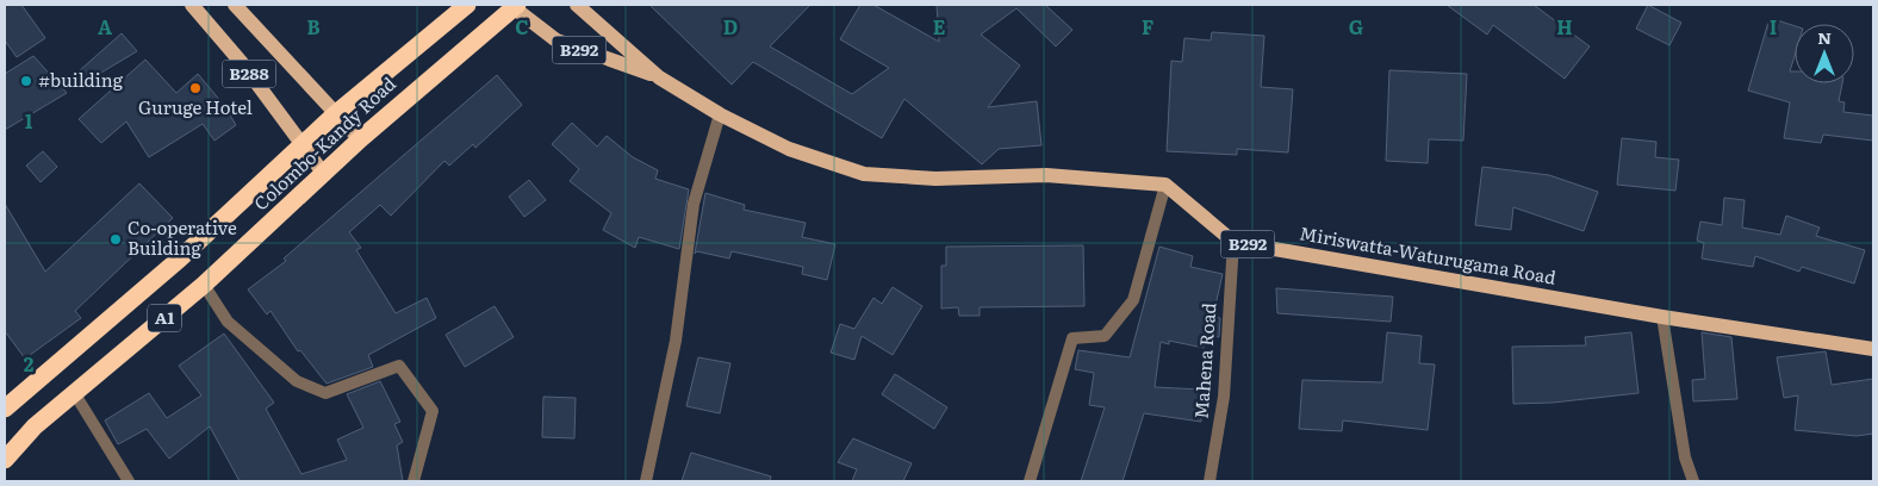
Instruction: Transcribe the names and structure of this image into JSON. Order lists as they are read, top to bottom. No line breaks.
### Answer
{"streets":{"highway":["Colombo-Kandy Road","A1"],"main road":["B292","B288","Miriswatta-Waturugama Road"],"street":["Mahena Road"]},"crossings":[["B292","Colombo-Kandy Road"],["B292","Miriswatta-Waturugama Road"],["B292","Mahena Road"],["B288","Colombo-Kandy Road"],["Miriswatta-Waturugama Road","Mahena Road"]],"places":["#building","Guruge Hotel","Co-operative Building"],"north":"top","grid":{"columns":["A","B","C","D","E","F","G","H","I"],"rows":["1","2"]}}
